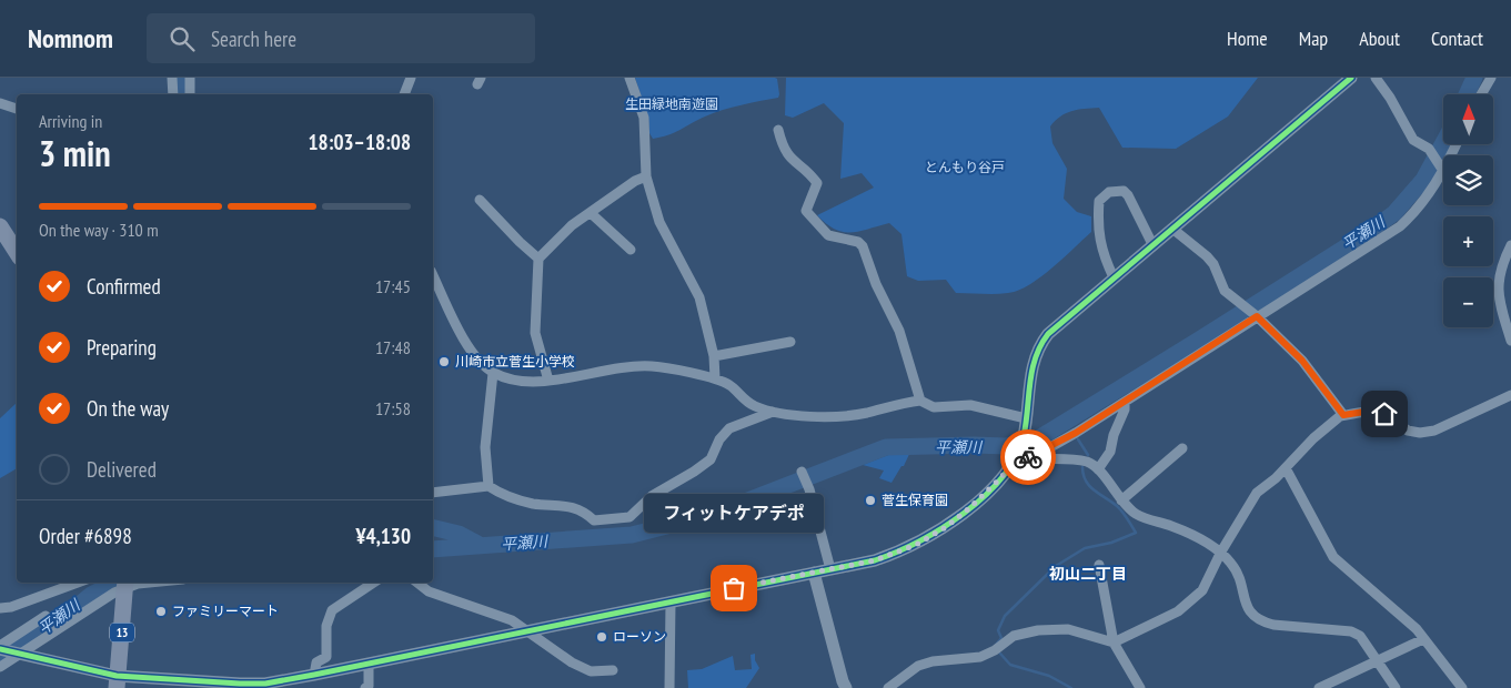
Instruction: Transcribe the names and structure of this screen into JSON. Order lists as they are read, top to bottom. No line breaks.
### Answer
{"streets":{"main road":["13"]},"districts":["初山二丁目"],"water":["平瀬川"],"parks":["生田緑地南遊園","とんもり谷戸"],"places":["川崎市立菅生小学校","菅生保育園","フィットケアデポ","ファミリーマート","ローソン"],"north":"top","page":{"header":"Nomnom","search":"Search here","nav":["Home","Map","About","Contact"],"map_buttons":["+","−"],"heading":["3 min","Arriving in","18:03–18:08"],"panel":["Order #6898","¥4,130"],"bar":"On the way · 310 m","list":[["Confirmed","17:45"],["Preparing","17:48"],["On the way","17:58"],"Delivered"],"bubble":"フィットケアデポ"}}
